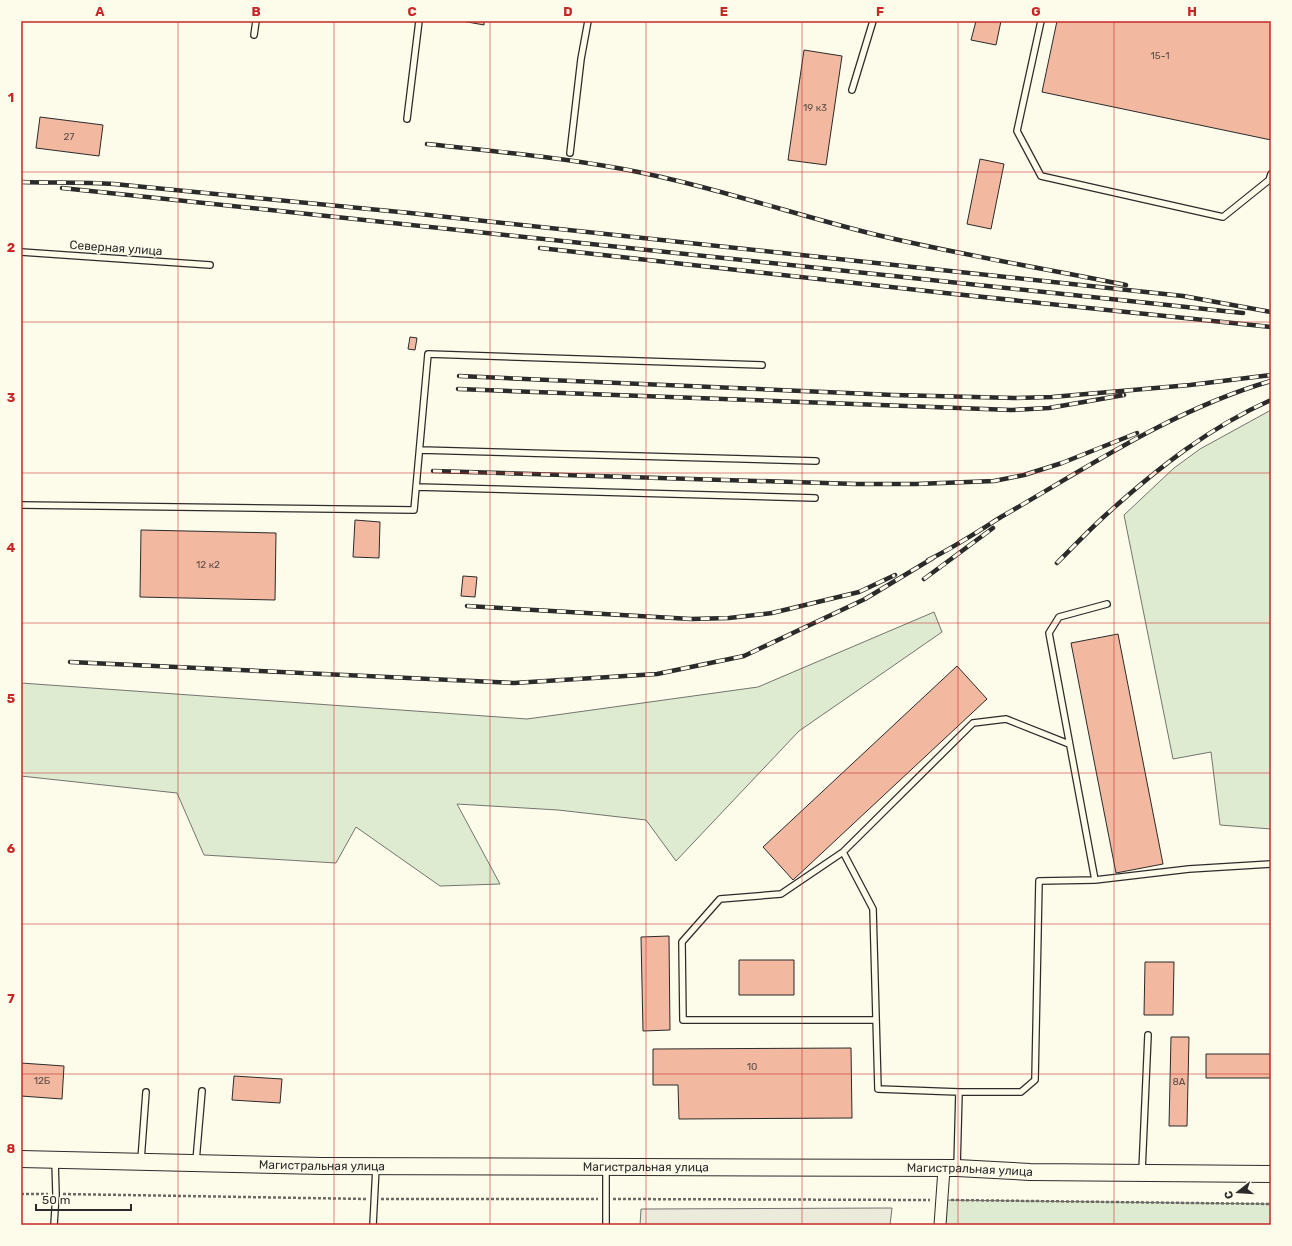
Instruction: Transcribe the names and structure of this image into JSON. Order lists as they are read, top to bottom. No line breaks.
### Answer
{"streets":{"street":["Магистральная улица"],"lane":["Северная улица"]},"house_numbers":["15-1","19 к3","27","12 к2","10","12Б","8А"],"scale_bar":"50 m","north":"left","grid":{"columns":["A","B","C","D","E","F","G","H"],"rows":["1","2","3","4","5","6","7","8"]}}
